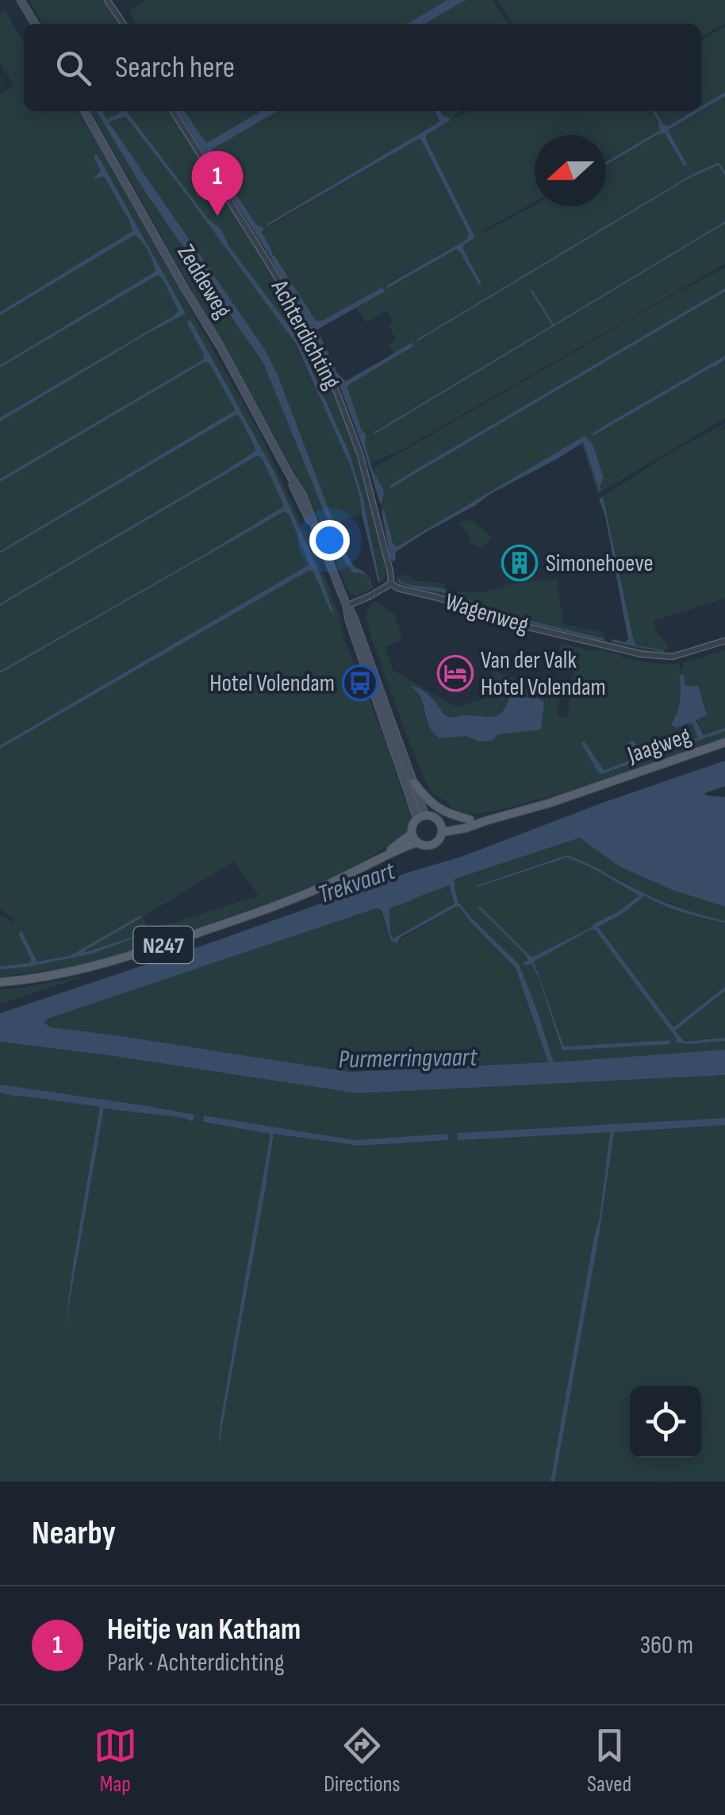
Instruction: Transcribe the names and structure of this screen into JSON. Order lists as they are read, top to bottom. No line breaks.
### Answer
{"streets":{"main road":["Zeddeweg","Jaagweg","N247"],"street":["Achterdichting","Wagenweg"]},"crossings":[["Zeddeweg","N247"],["Achterdichting","Wagenweg"],["Jaagweg","N247"]],"water":["Trekvaart","Purmerringvaart"],"places":{"building":["Simonehoeve"],"hotel":["Van der Valk Hotel Volendam"],"bus stop":["Hotel Volendam"]},"north":"left","page":{"search":"Search here","pins":"1","heading":"Nearby","list":[{"mark":"1","name":"Heitje van Katham","note":"Park · Achterdichting","value":"360 m"}],"nav":["Map","Directions","Saved"]}}
